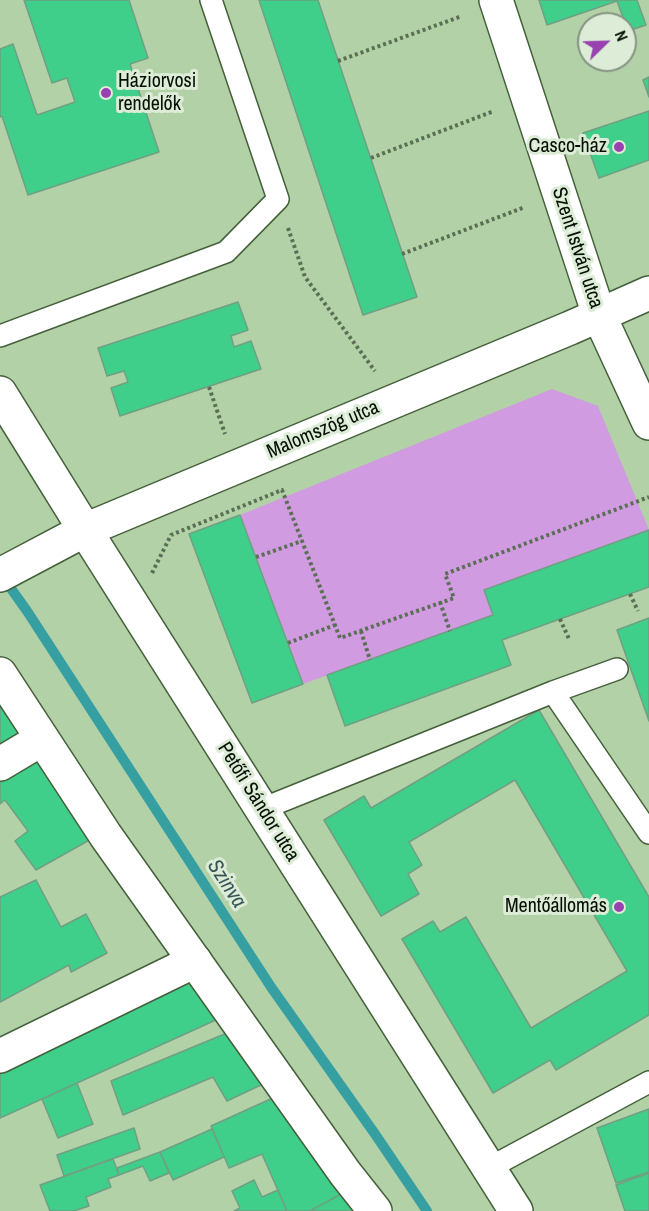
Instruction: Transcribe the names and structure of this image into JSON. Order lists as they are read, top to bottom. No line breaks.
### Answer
{"streets":{"street":["Szent István utca","Malomszög utca","Petőfi Sándor utca"]},"crossings":[["Szent István utca","Malomszög utca"],["Malomszög utca","Petőfi Sándor utca"]],"water":["Szinva"],"places":["Háziorvosi rendelők","Casco-ház","Mentőállomás"],"north":"top right"}
